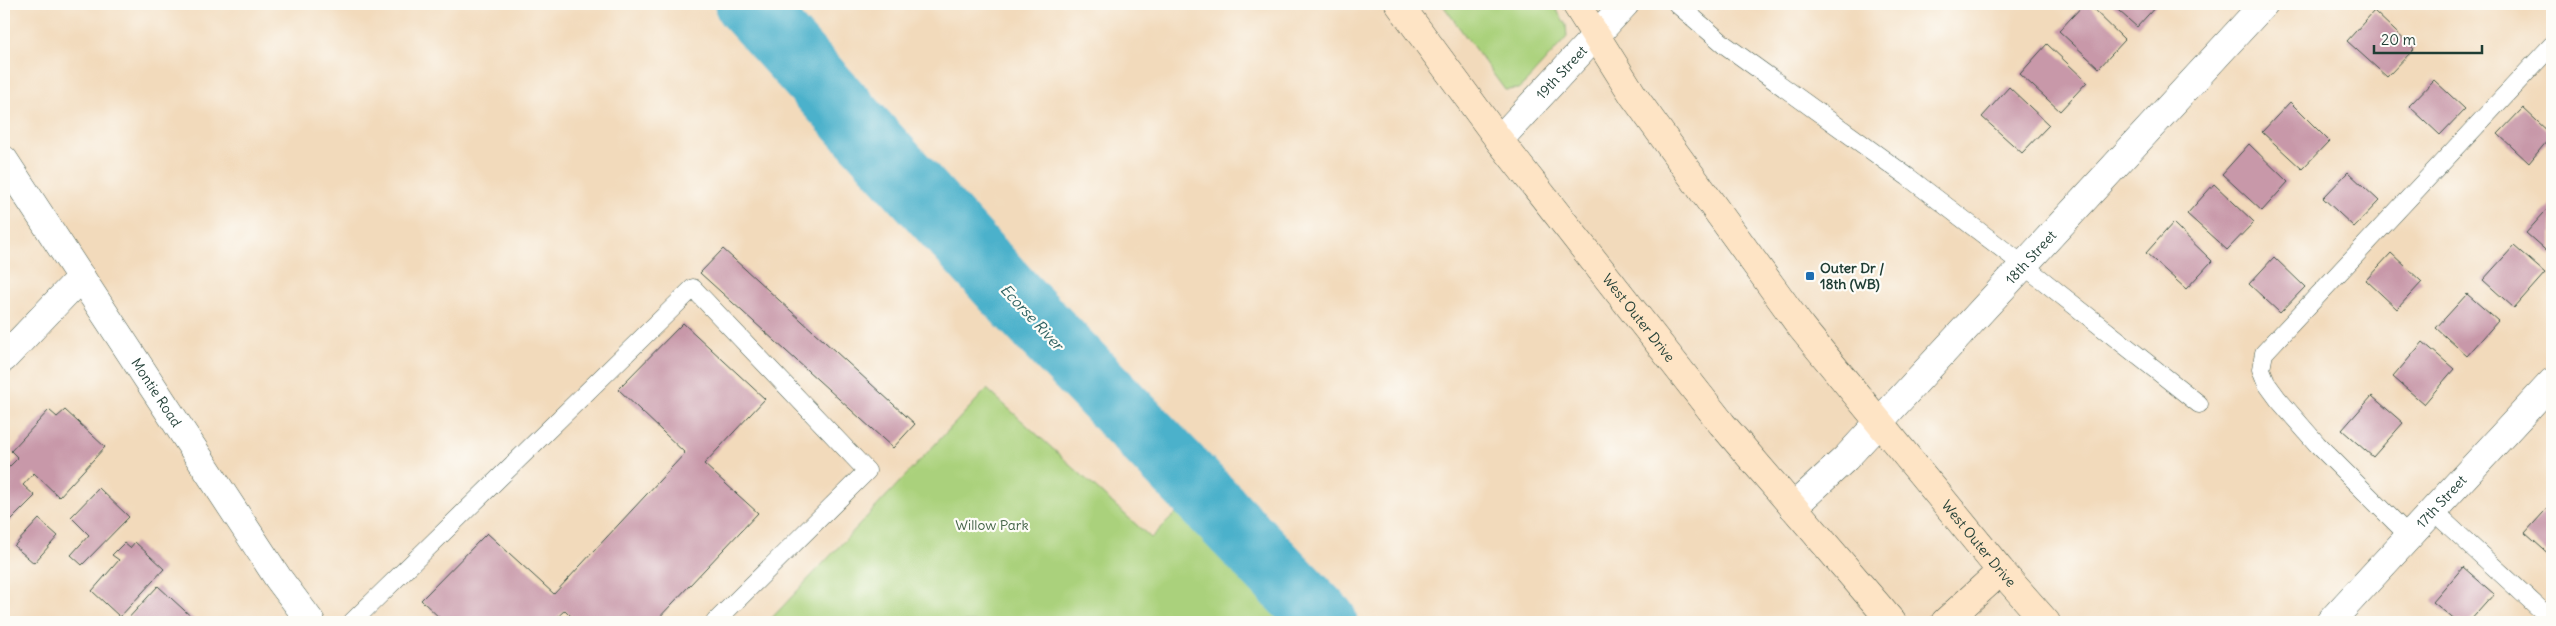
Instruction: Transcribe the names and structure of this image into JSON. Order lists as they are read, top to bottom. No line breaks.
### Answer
{"streets":{"main road":["West Outer Drive"],"street":["19th Street","18th Street","Montie Road","17th Street"]},"crossings":[["19th Street","West Outer Drive"],["18th Street","West Outer Drive"]],"water":["Ecorse River"],"parks":["Willow Park"],"places":{"transit":["Outer Dr / 18th (WB)"]},"scale_bar":"20 m"}
